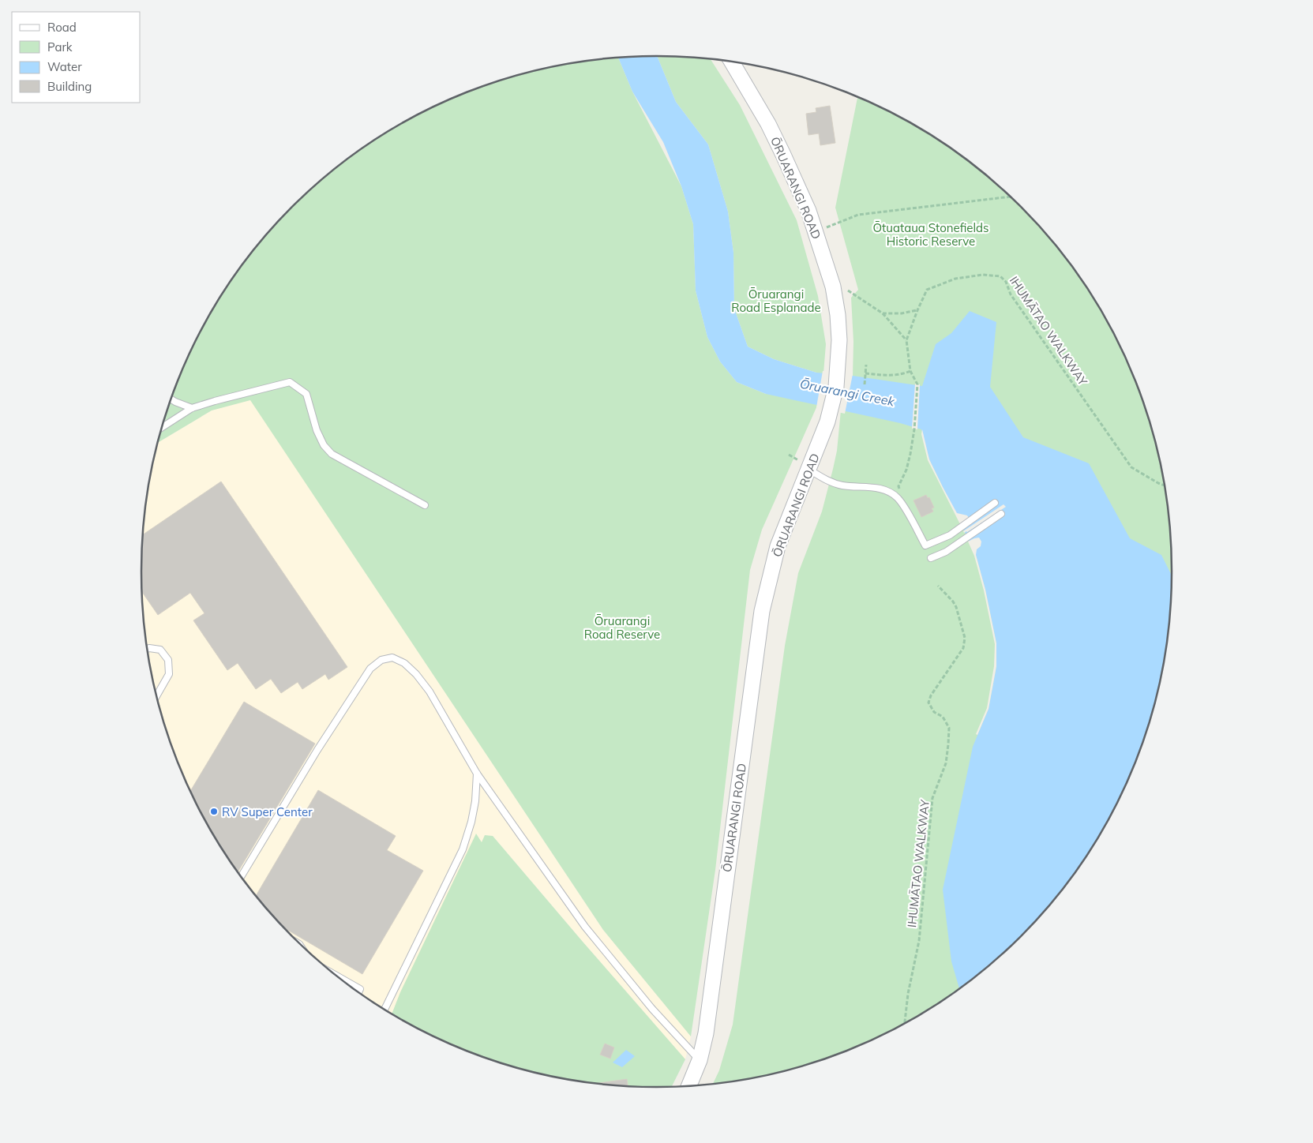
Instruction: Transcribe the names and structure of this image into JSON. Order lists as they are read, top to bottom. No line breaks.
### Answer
{"streets":{"street":["ŌRUARANGI ROAD"],"path":["IHUMĀTAO WALKWAY"]},"water":["Ōruarangi Creek"],"parks":["Ōtuataua Stonefields Historic Reserve","Ōruarangi Road Esplanade","Ōruarangi Road Reserve"],"places":["RV Super Center"],"legend":["Road","Park","Water","Building"]}
